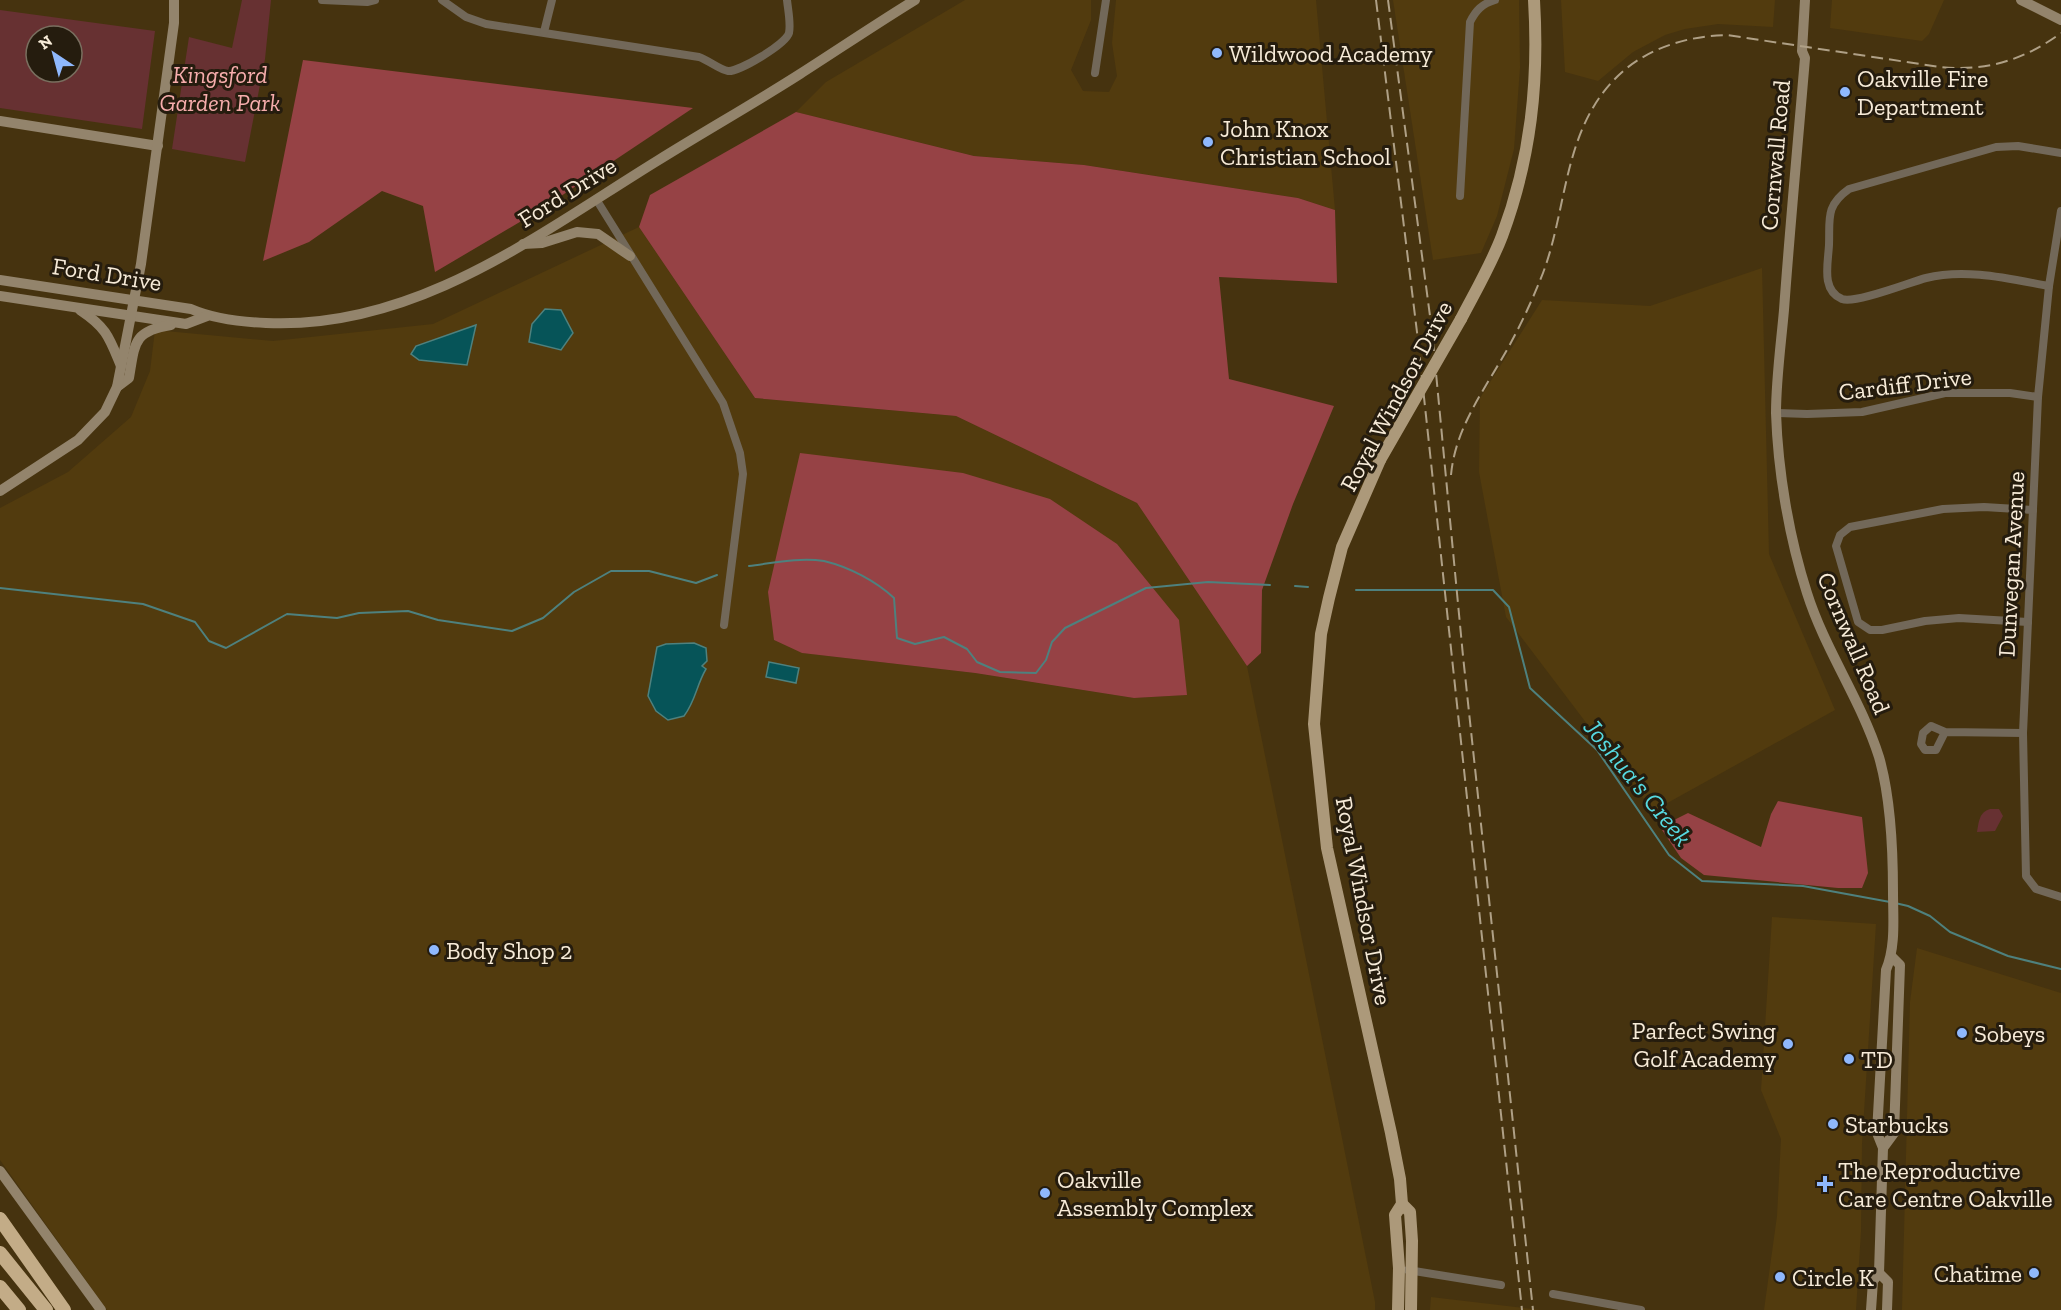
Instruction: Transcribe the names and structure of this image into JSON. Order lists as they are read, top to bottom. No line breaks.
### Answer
{"streets":{"main road":["Cornwall Road","Ford Drive","Royal Windsor Drive"],"street":["Cardiff Drive","Dunvegan Avenue"]},"crossings":[["Cornwall Road","Cardiff Drive"],["Cardiff Drive","Dunvegan Avenue"]],"water":["Joshua's Creek"],"parks":["Kingsford Garden Park"],"places":{"other":["Wildwood Academy","Oakville Fire Department","John Knox Christian School","Body Shop 2","Sobeys","Parfect Swing Golf Academy","TD","Starbucks","Oakville Assembly Complex","Chatime","Circle K"],"health":["The Reproductive Care Centre Oakville"]},"north":"top left"}
